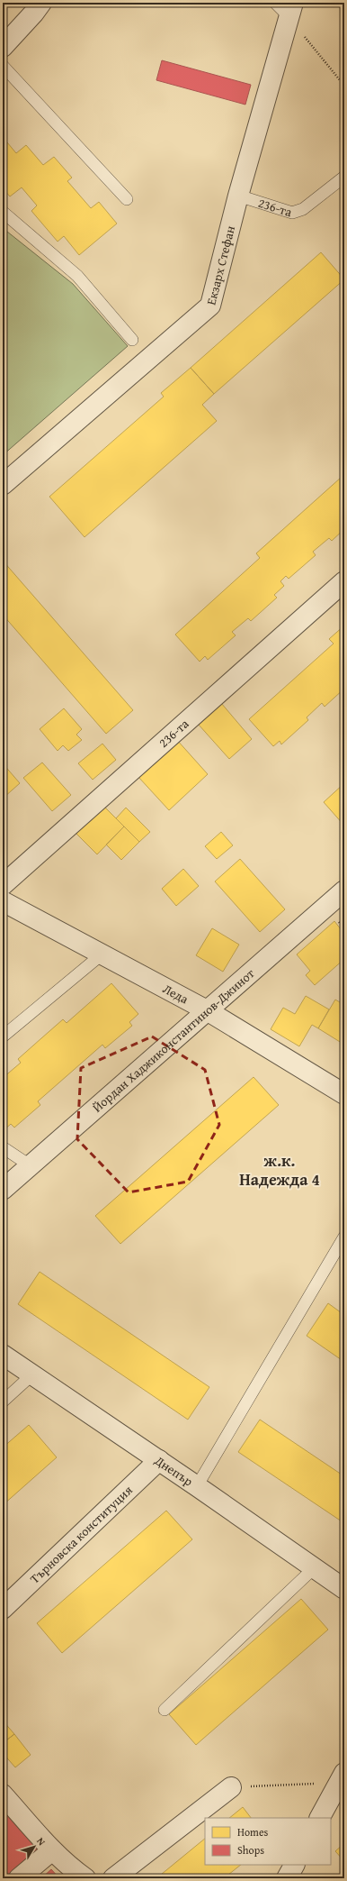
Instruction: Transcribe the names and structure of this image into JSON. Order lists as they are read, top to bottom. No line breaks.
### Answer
{"streets":{"street":["236-та","Екзарх Стефан","Леда","Йордан Хаджиконстантинов-Джинот","Днепър","Търновска конституция"]},"crossings":[["236-та","Екзарх Стефан"],["Леда","Йордан Хаджиконстантинов-Джинот"],["Днепър","Търновска конституция"]],"districts":["ж.к. Надежда 4"],"legend":["Homes","Shops"],"north":"top right"}
